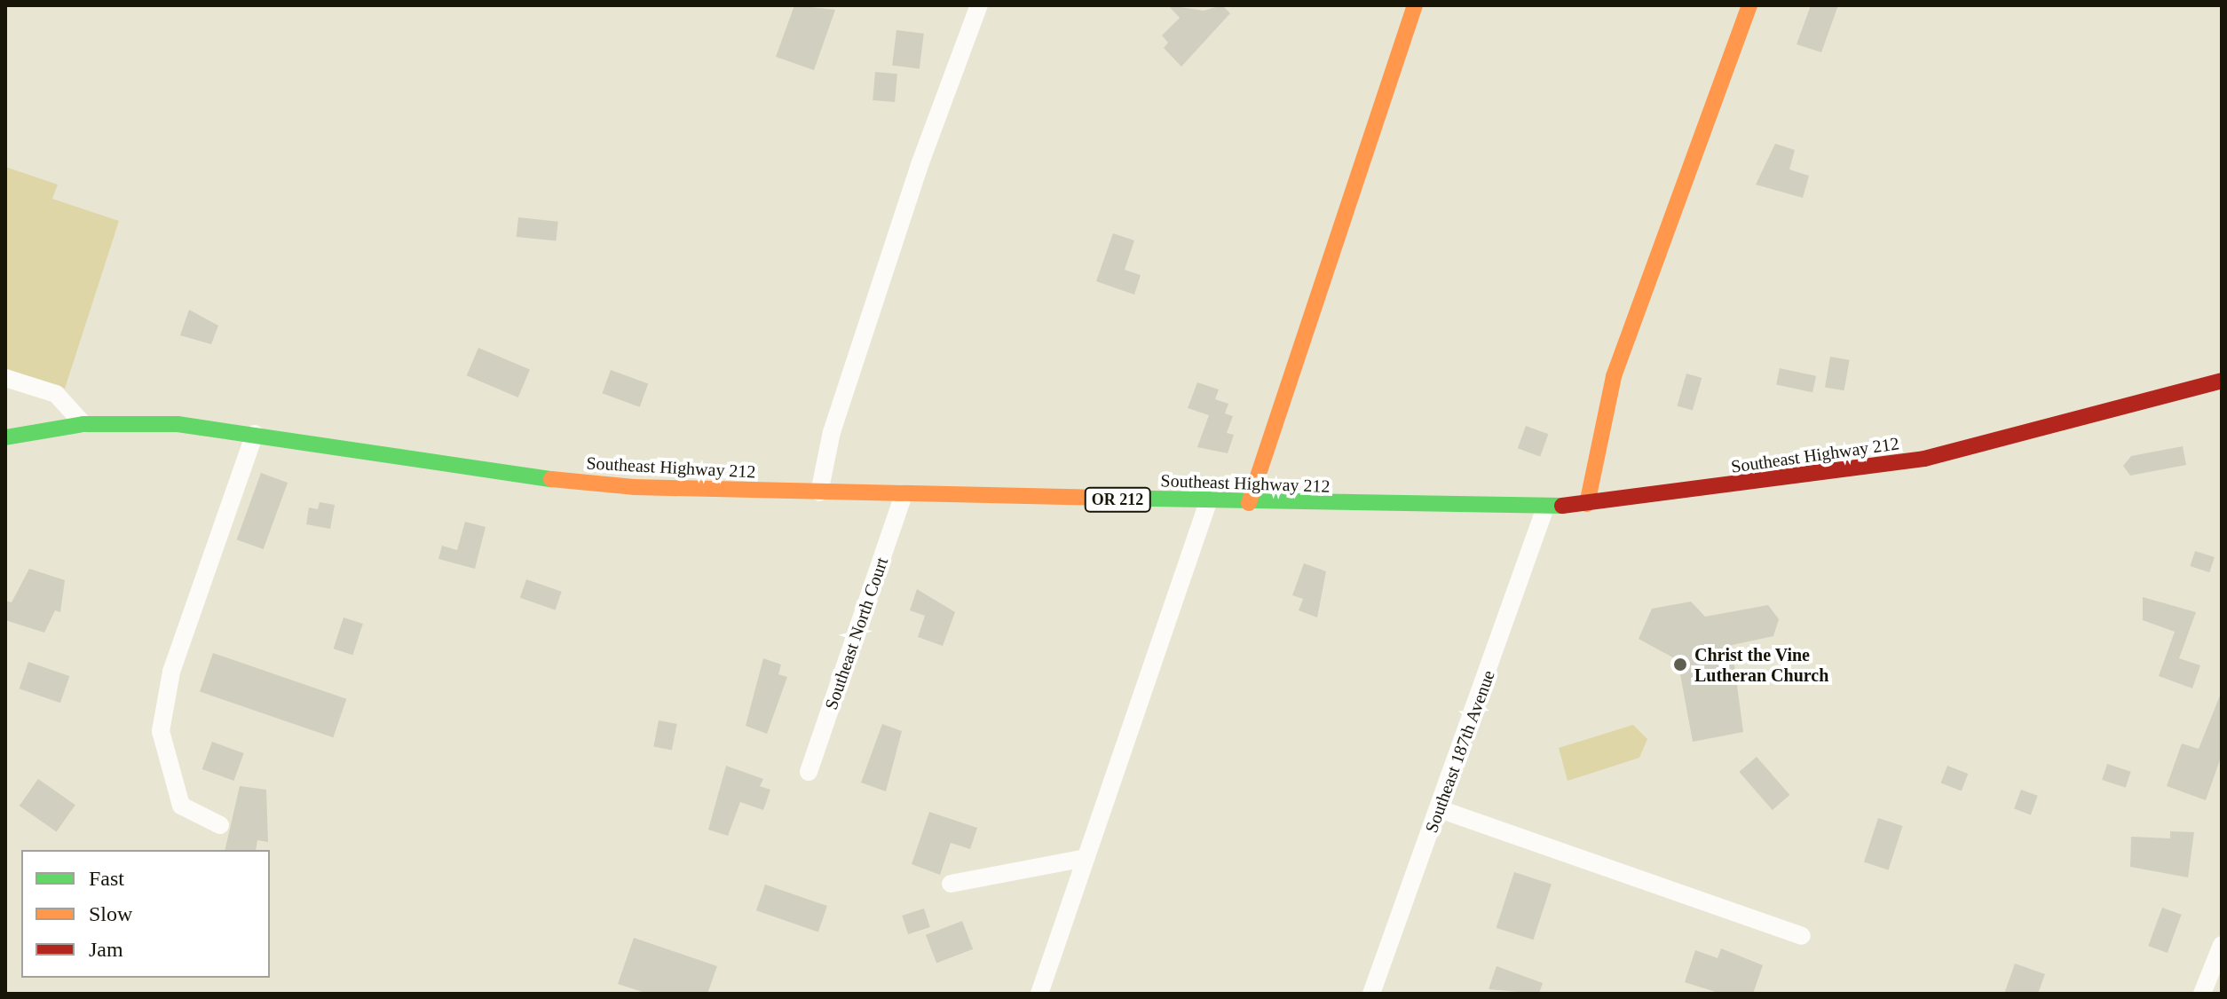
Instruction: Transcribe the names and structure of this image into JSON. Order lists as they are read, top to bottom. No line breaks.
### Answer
{"streets":{"main road":["Southeast Highway 212","OR 212"],"street":["Southeast North Court","Southeast 187th Avenue"]},"crossings":[["Southeast Highway 212","Southeast North Court"],["Southeast Highway 212","Southeast 187th Avenue"]],"places":["Christ the Vine Lutheran Church"],"legend":["Fast","Slow","Jam"]}
